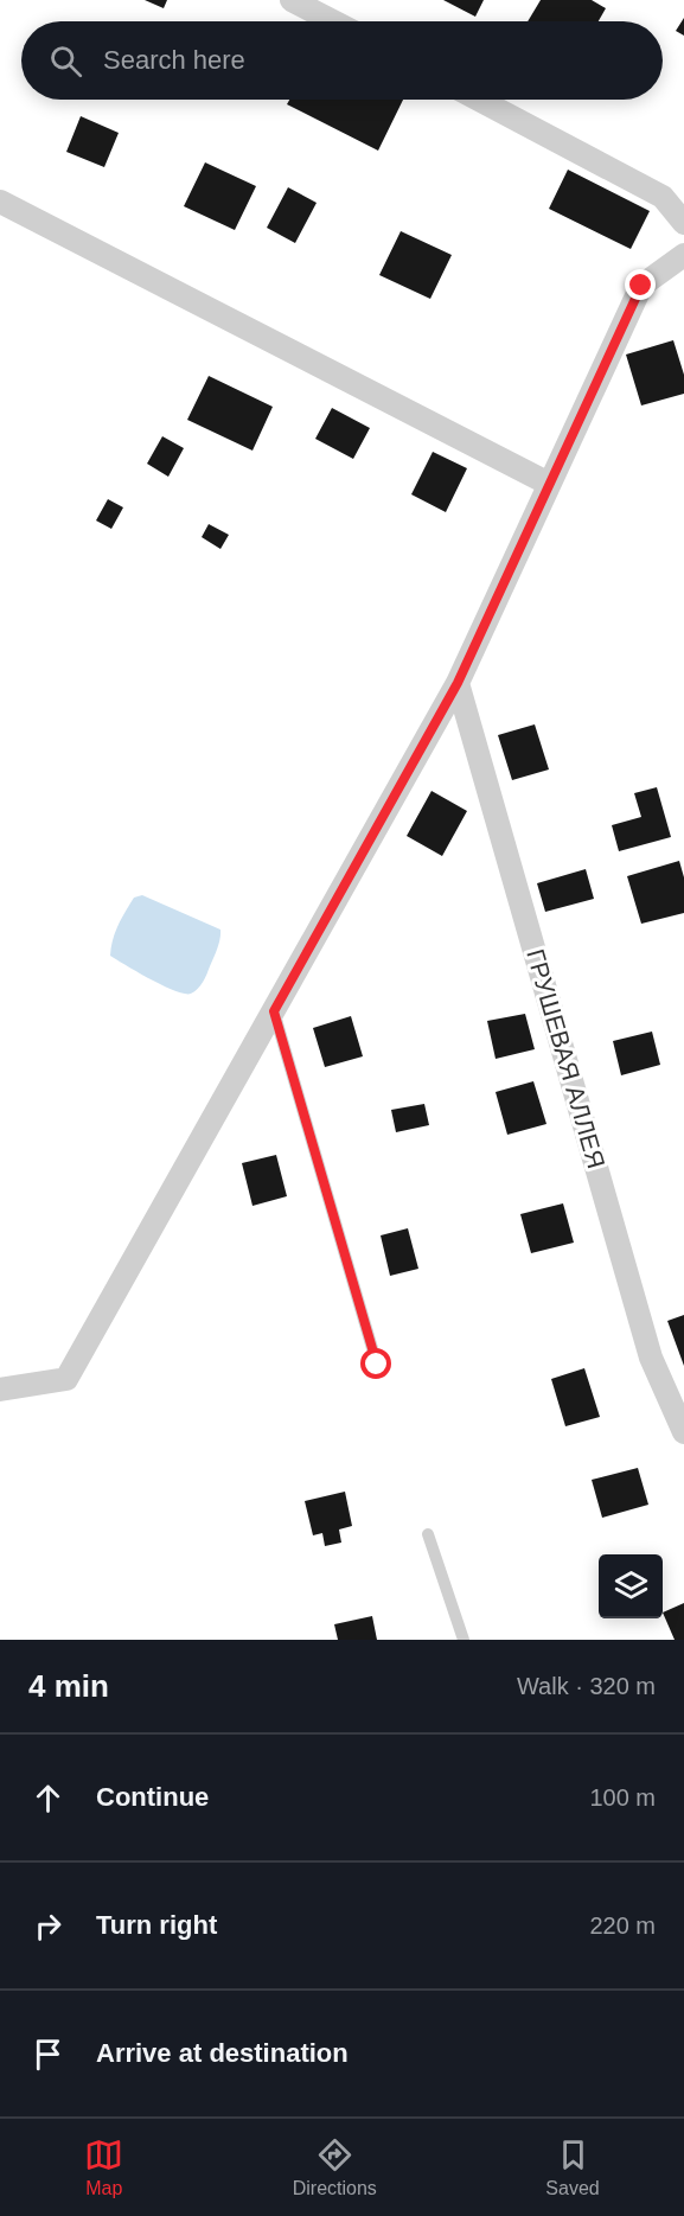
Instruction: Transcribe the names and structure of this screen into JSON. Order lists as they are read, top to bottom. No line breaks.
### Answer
{"streets":{"street":["ГРУШЕВАЯ АЛЛЕЯ"]},"page":{"search":"Search here","heading":["4 min","Walk · 320 m"],"list":[["Continue","100 m"],["Turn right","220 m"],"Arrive at destination"],"nav":["Map","Directions","Saved"]}}
